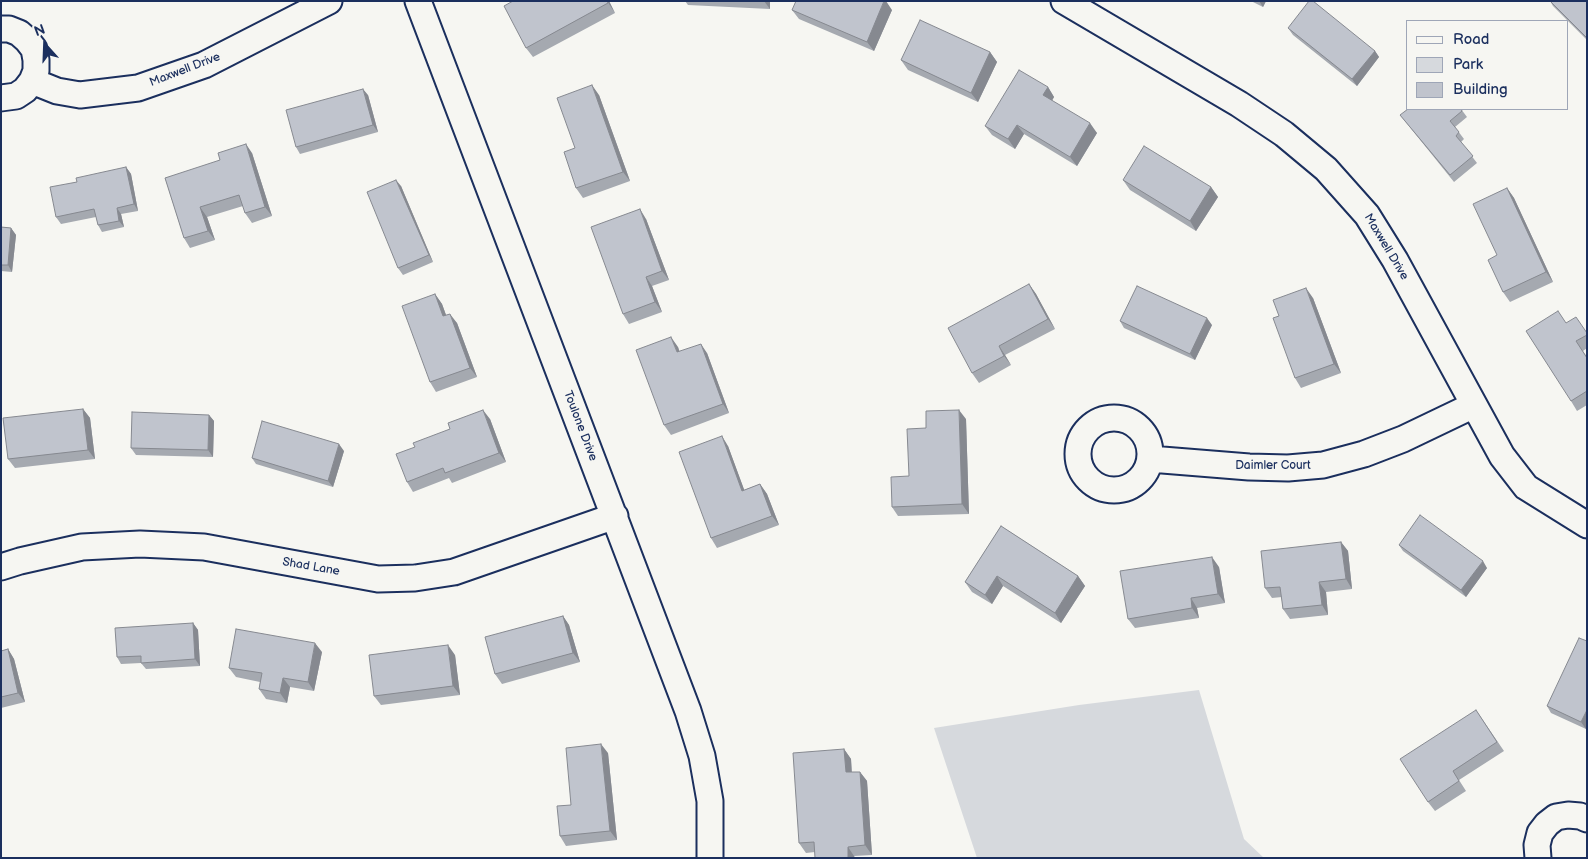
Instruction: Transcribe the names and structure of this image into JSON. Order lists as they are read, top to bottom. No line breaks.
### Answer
{"streets":{"street":["Maxwell Drive","Toulone Drive","Daimler Court","Shad Lane"]},"crossings":[["Maxwell Drive","Daimler Court"],["Toulone Drive","Shad Lane"]],"legend":["Road","Park","Building"],"north":"top"}
